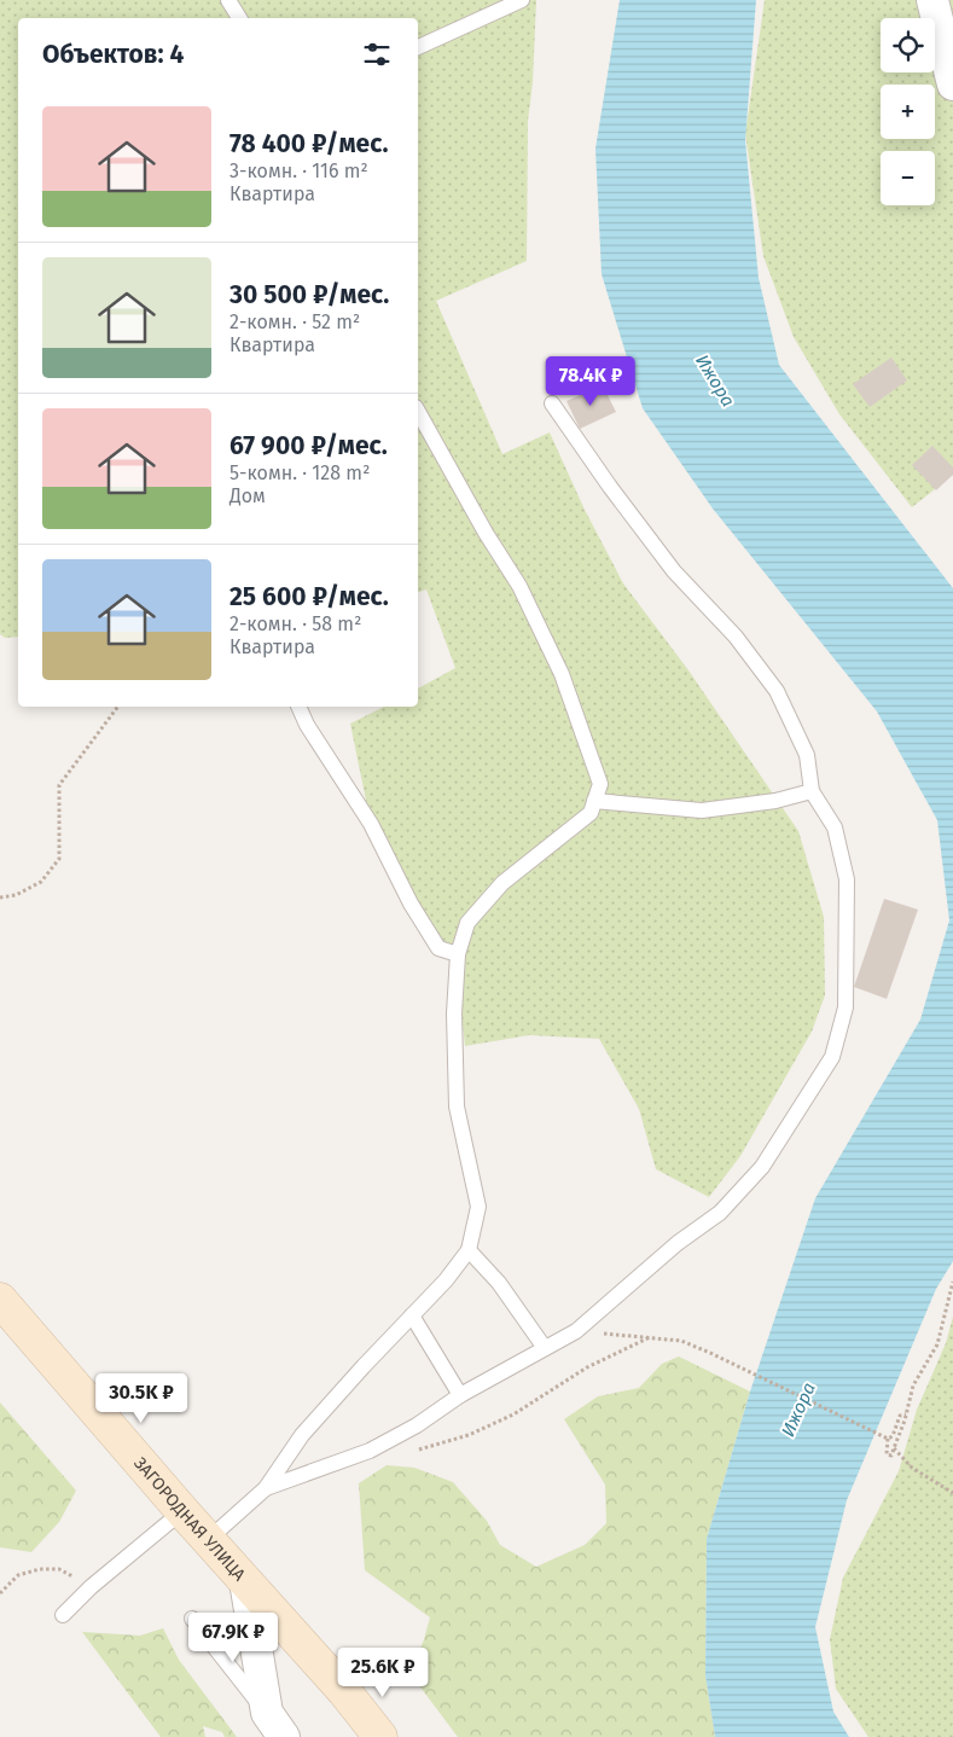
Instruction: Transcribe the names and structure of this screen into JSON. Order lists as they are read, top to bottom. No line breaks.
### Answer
{"streets":{"main road":["ЗАГОРОДНАЯ УЛИЦА"]},"water":["Ижора"],"page":{"map_buttons":["+","−"],"heading":"Объектов: 4","list":[{"name":"78 400 ₽/мес.","note":"3-комн. · 116 m² · Квартира"},{"name":"30 500 ₽/мес.","note":"2-комн. · 52 m² · Квартира"},{"name":"67 900 ₽/мес.","note":"5-комн. · 128 m² · Дом"},{"name":"25 600 ₽/мес.","note":"2-комн. · 58 m² · Квартира"}],"price":["78.4K ₽","30.5K ₽","67.9K ₽","25.6K ₽"]}}
